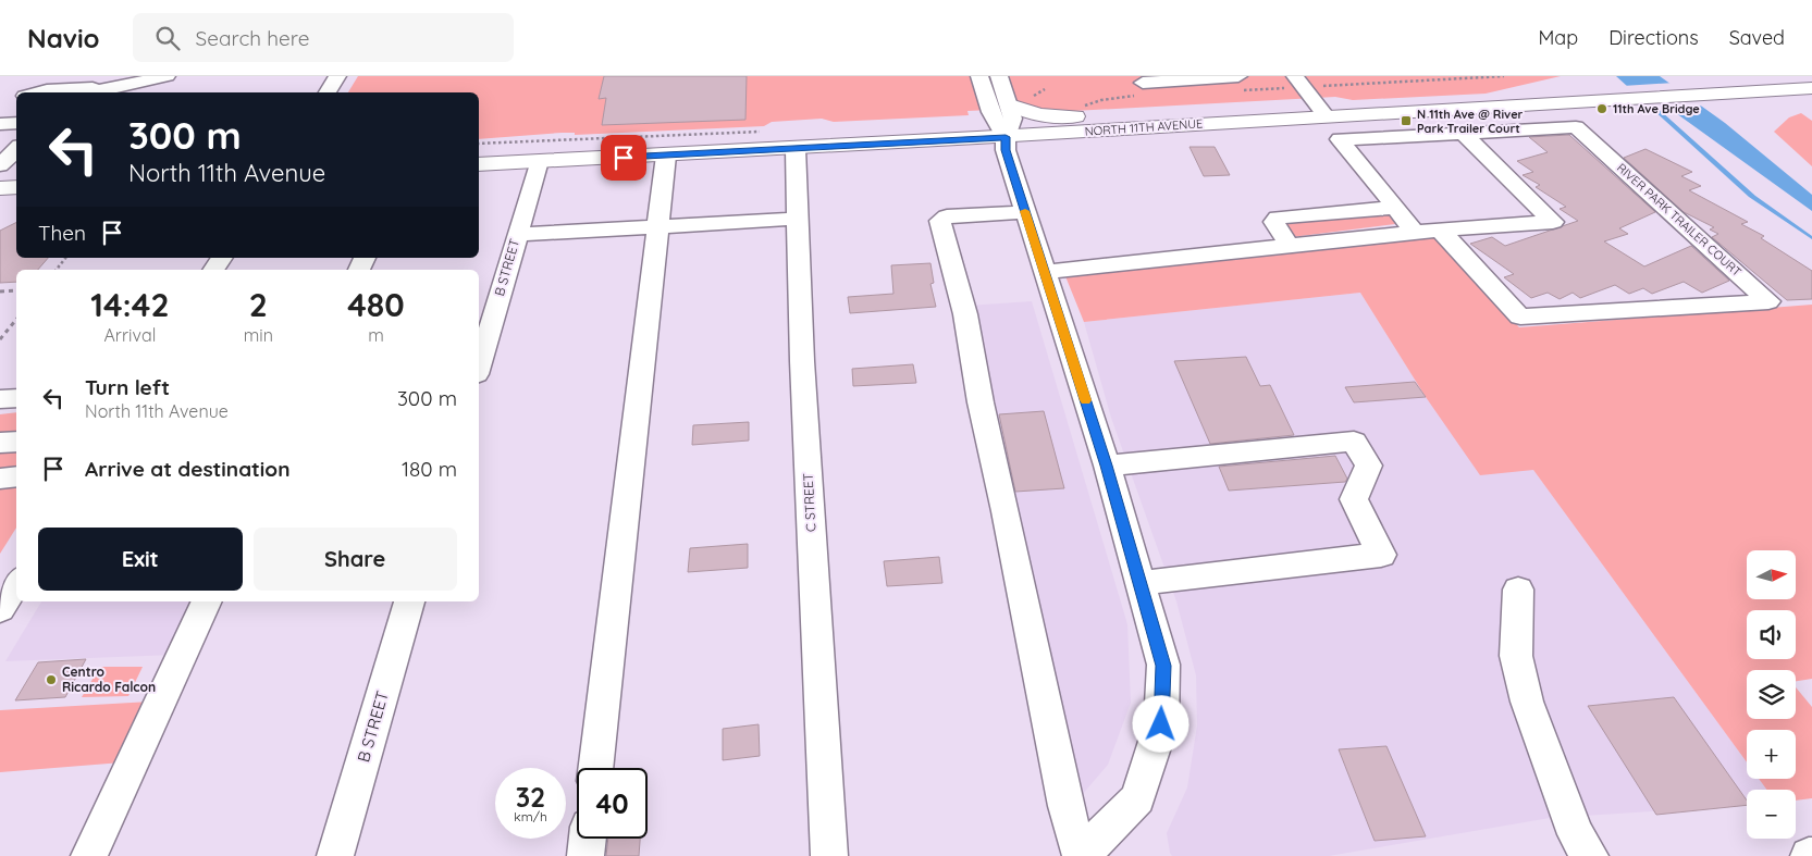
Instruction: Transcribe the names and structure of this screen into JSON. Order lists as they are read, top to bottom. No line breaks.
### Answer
{"streets":{"main road":["NORTH 11TH AVENUE"],"street":["RIVER PARK TRAILER COURT","B STREET","C STREET"]},"crossings":[["NORTH 11TH AVENUE","B STREET"],["NORTH 11TH AVENUE","C STREET"]],"places":{"other":["11th Ave Bridge","Centro Ricardo Falcon"],"transit":["N 11th Ave @ River Park Trailer Court"]},"north":"right","page":{"header":"Navio","search":"Search here","nav":["Map","Directions","Saved"],"turn":["300 m","North 11th Avenue"],"then":"Then","eta":["14:42","Arrival","2","min","480","m"],"list":[{"name":"Turn left","note":"North 11th Avenue","value":"300 m"},{"name":"Arrive at destination","value":"180 m"}],"buttons":["Exit","Share"],"map_buttons":["+","−"],"speed":"32 km/h","limit":"40"}}
